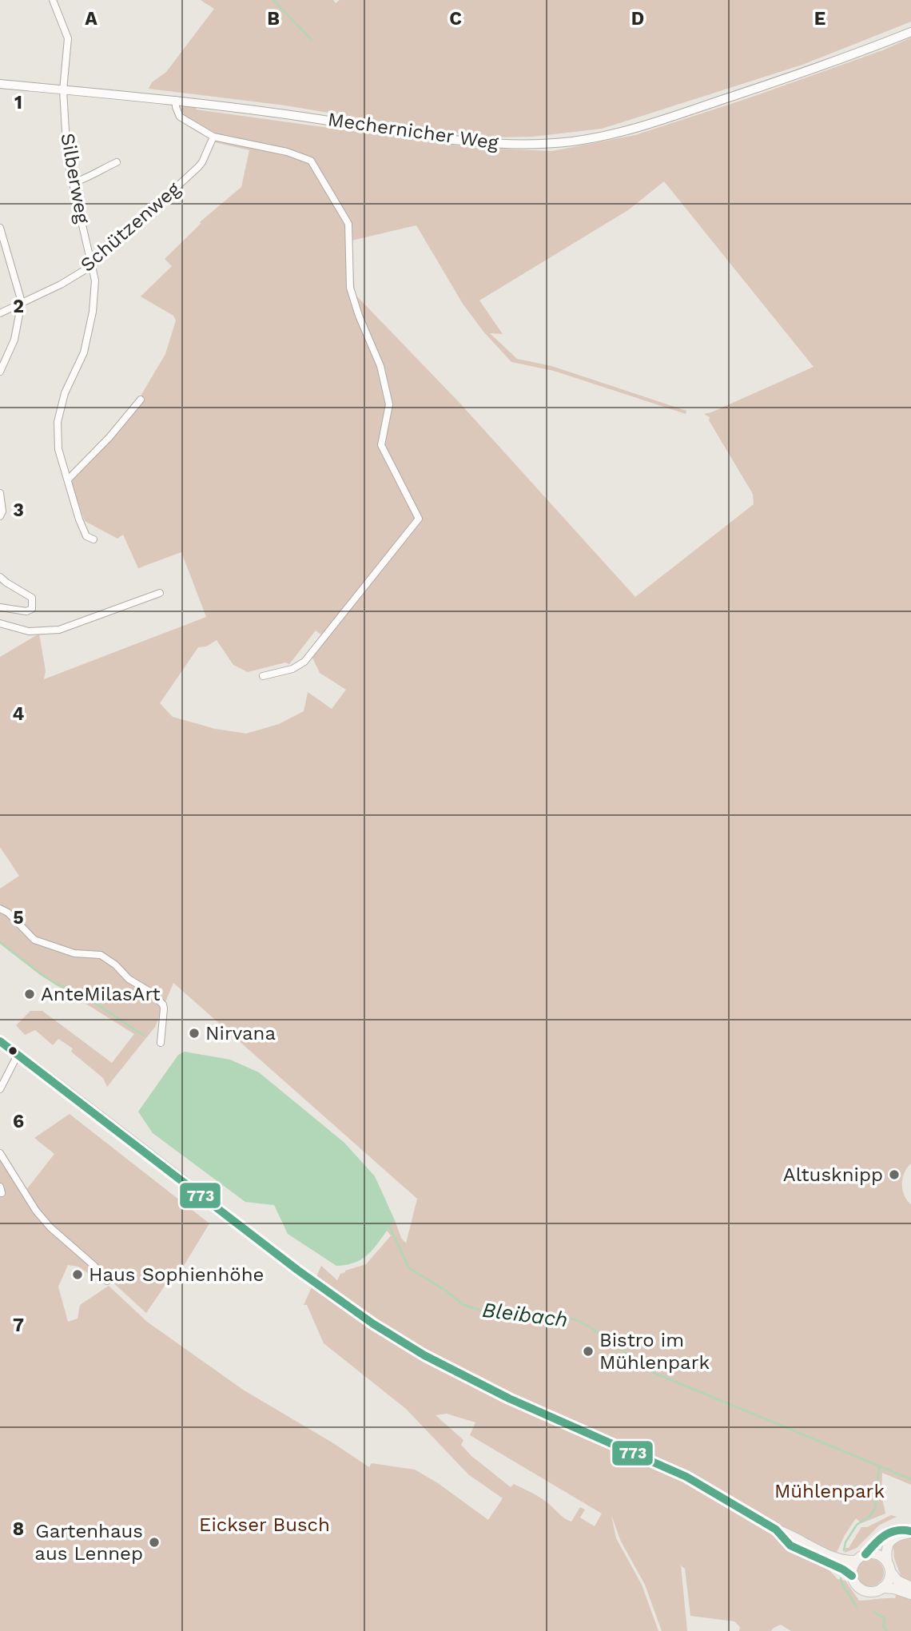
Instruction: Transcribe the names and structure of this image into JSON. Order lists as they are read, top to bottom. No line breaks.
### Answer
{"streets":{"street":["Mechernicher Weg","Silberweg","Schützenweg"]},"crossings":[["Mechernicher Weg","Silberweg"],["Silberweg","Schützenweg"]],"water":["Bleibach"],"parks":["Mühlenpark","Eickser Busch"],"places":["AnteMilasArt","Nirvana","Altusknipp","Haus Sophienhöhe","Bistro im Mühlenpark","Gartenhaus aus Lennep"],"lines":["transit line 773"],"grid":{"columns":["A","B","C","D","E"],"rows":["1","2","3","4","5","6","7","8"]}}
